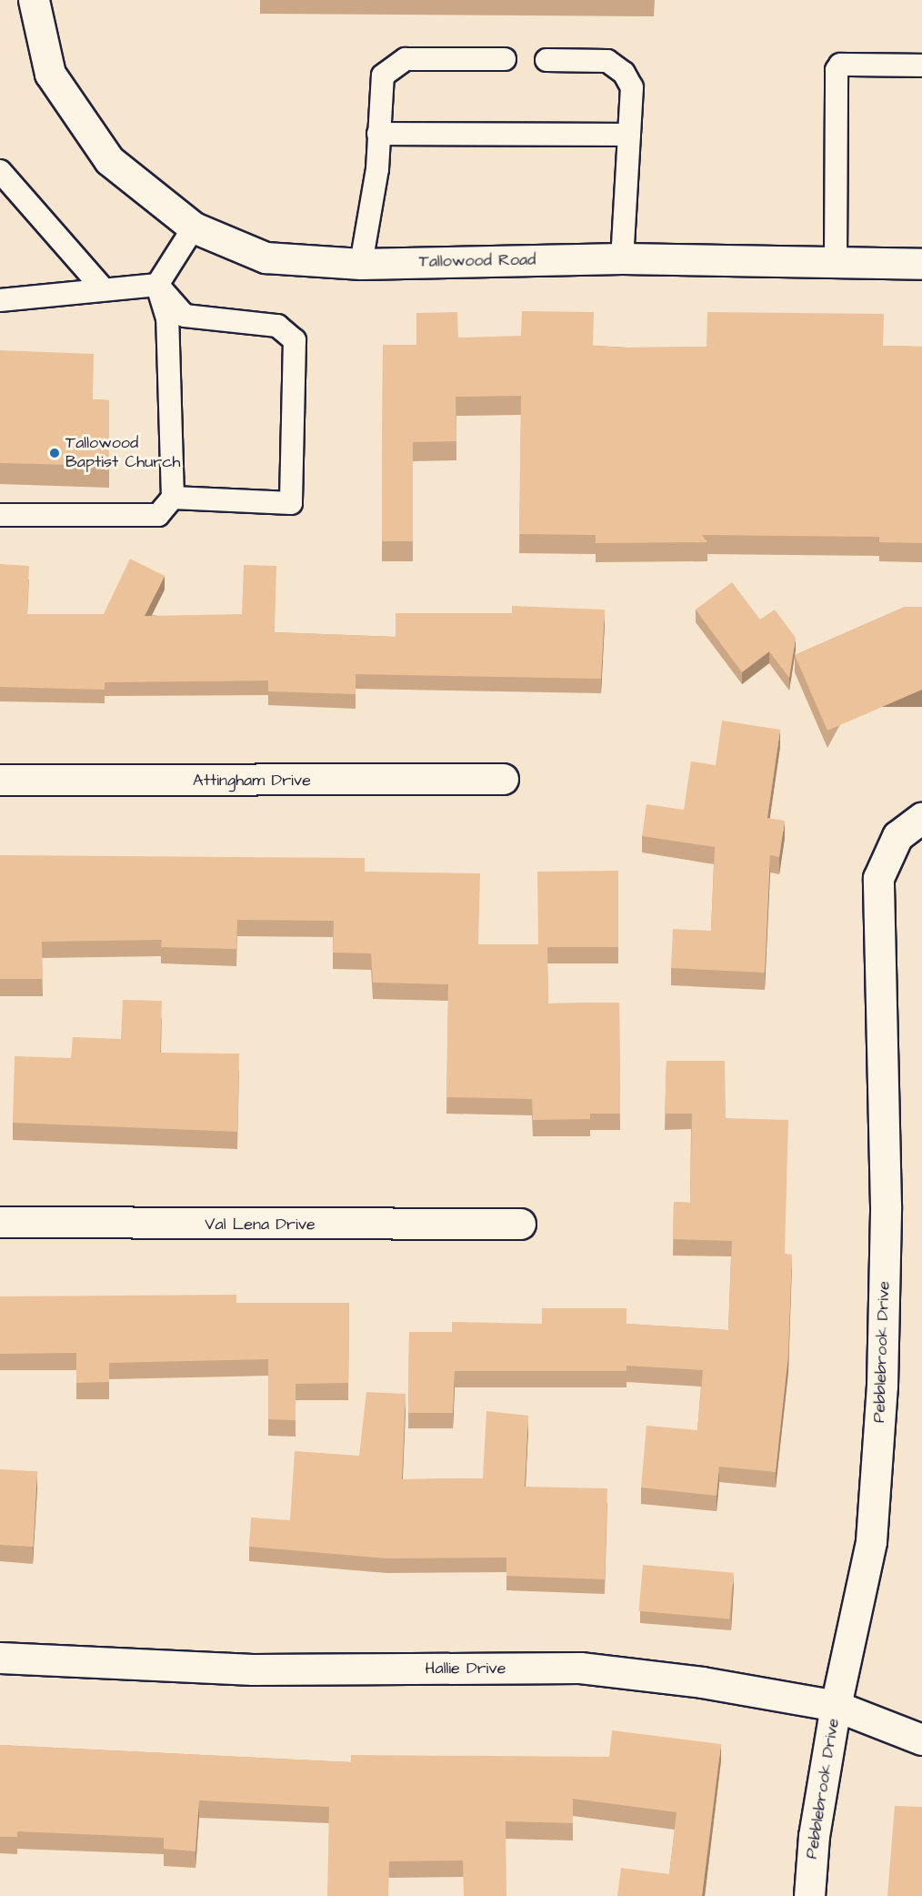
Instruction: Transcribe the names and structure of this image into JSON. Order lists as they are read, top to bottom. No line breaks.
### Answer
{"streets":{"street":["Tallowood Road","Attingham Drive","Val Lena Drive","Pebblebrook Drive","Hallie Drive"]},"crossings":[["Pebblebrook Drive","Hallie Drive"]],"places":["Tallowood Baptist Church"]}
